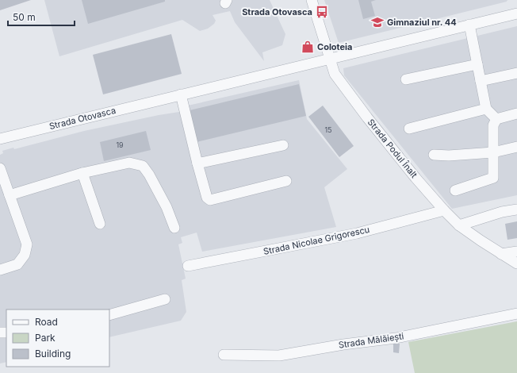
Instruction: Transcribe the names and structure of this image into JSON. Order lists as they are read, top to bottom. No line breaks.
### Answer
{"streets":{"street":["Strada Otovasca","Strada Podul Înalt","Strada Nicolae Grigorescu","Strada Mălăiești"]},"crossings":[["Strada Otovasca","Strada Podul Înalt"],["Strada Podul Înalt","Strada Nicolae Grigorescu"]],"places":{"bus stop":["Strada Otovasca"],"school or university":["Gimnaziul nr. 44"],"shop":["Coloteia"]},"house_numbers":["15","19"],"legend":["Road","Park","Building"],"scale_bar":"50 m"}
